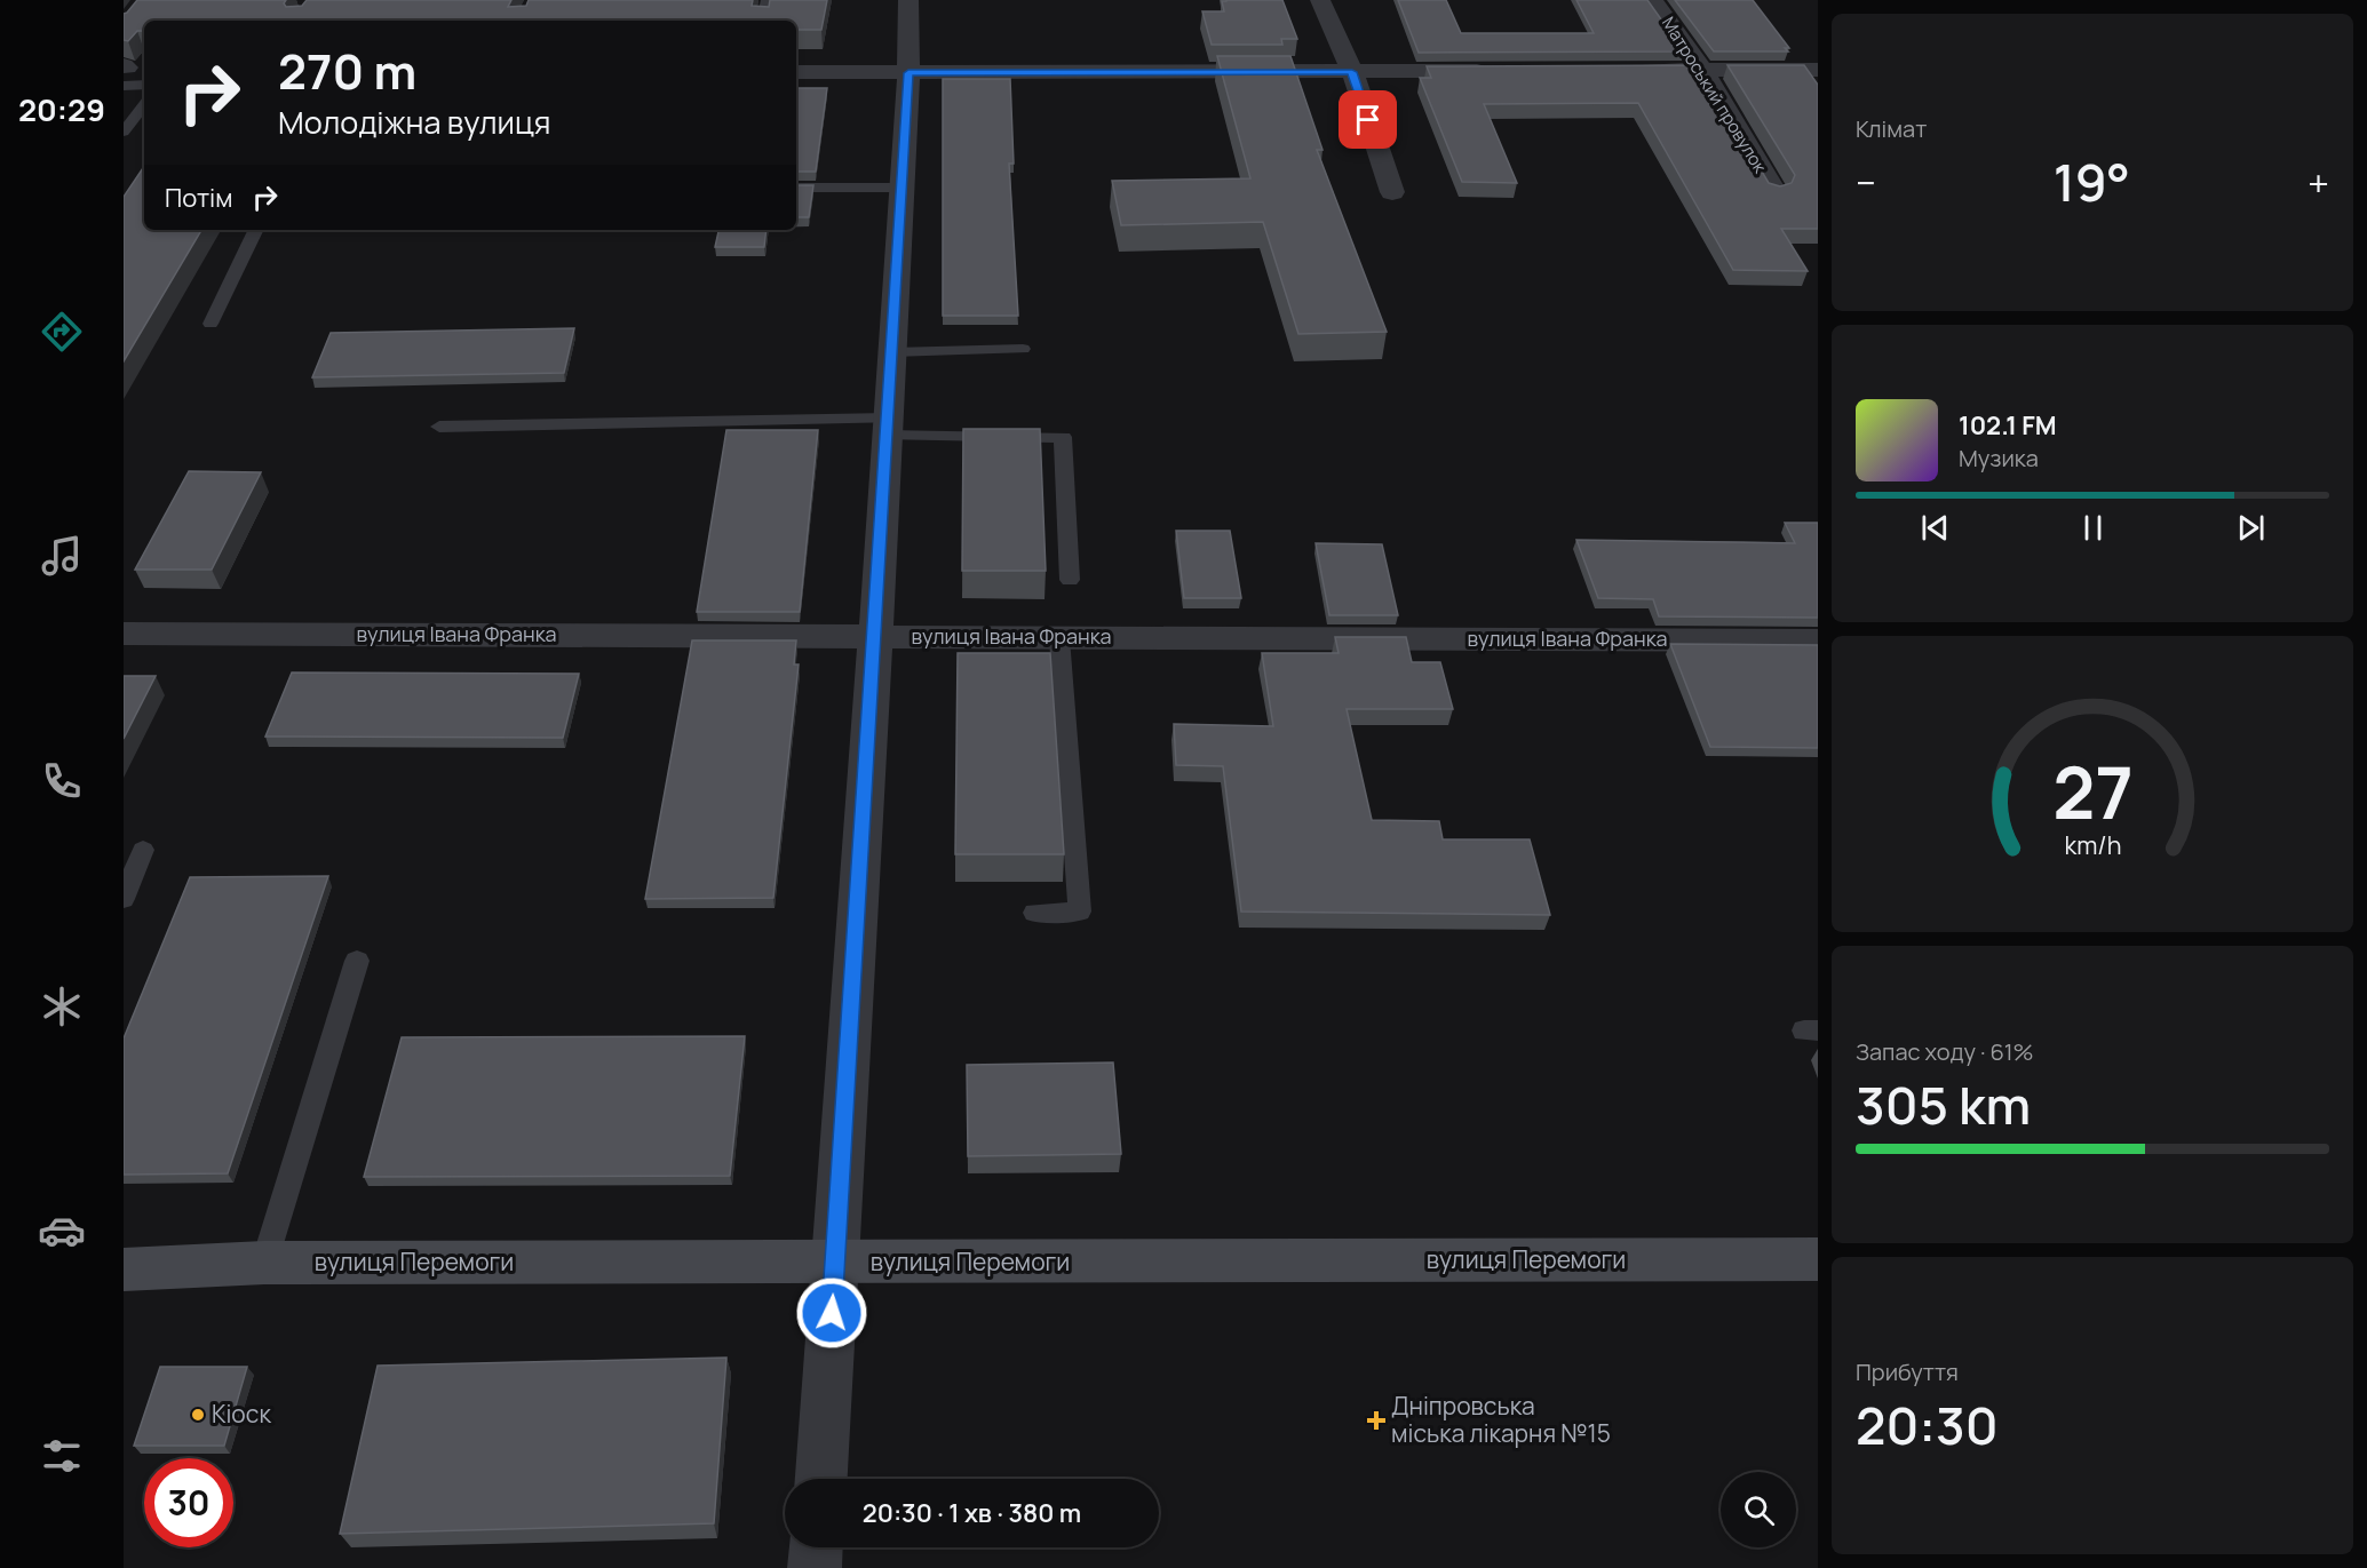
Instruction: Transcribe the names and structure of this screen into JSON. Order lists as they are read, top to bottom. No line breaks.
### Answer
{"streets":{"street":["Матроський провулок","вулиця Івана Франка","вулиця Перемоги"]},"places":{"other":["Кіоск"],"health":["Дніпровська міська лікарня №15"]},"page":{"tabs":"20:29","tile":["Клімат",["Запас ходу · 61%","305 km"],["Прибуття","20:30"]],"turn":["270 m","Молодіжна вулиця"],"heat":["−","19°","+"],"then":"Потім","song":["102.1 FM","Музика"],"limit":"30","trip":"20:30 · 1 хв · 380 m","gauge":["27","km/h"]}}
